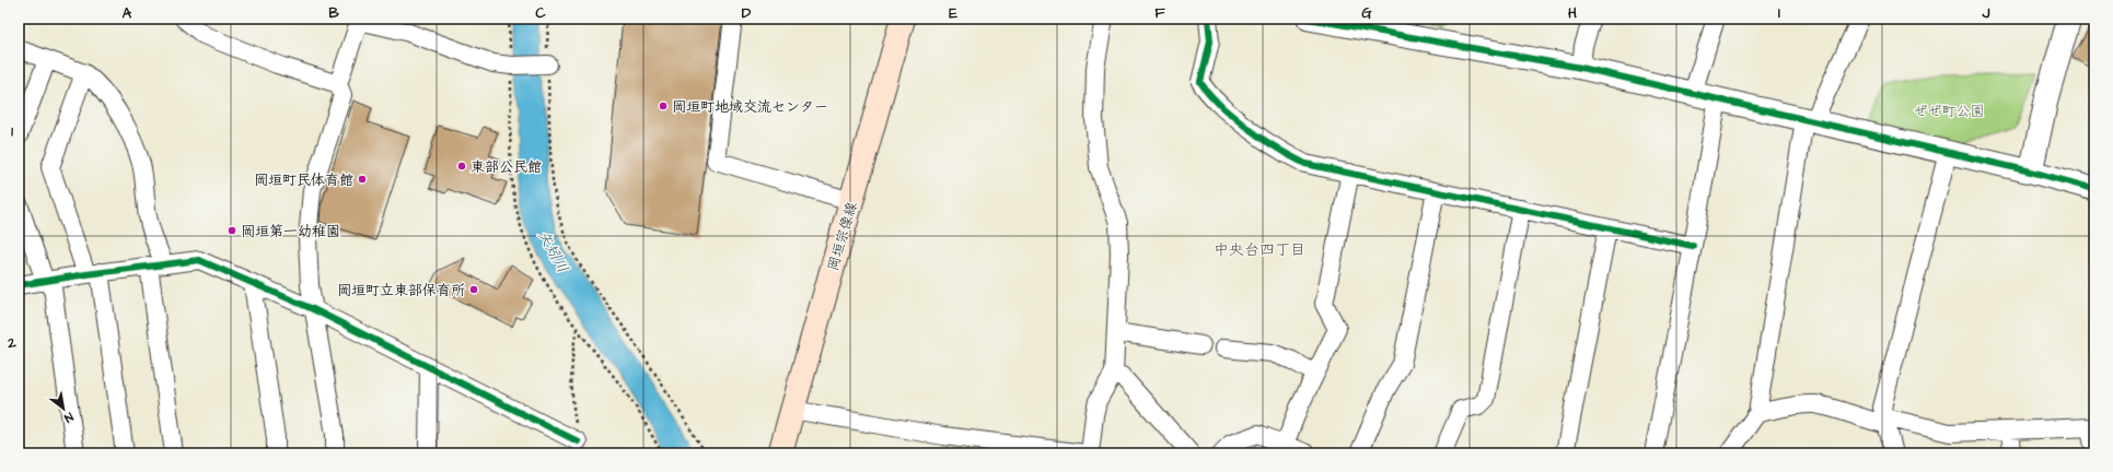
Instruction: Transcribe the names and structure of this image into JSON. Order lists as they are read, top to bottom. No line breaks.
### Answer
{"streets":{"main road":["岡垣宗像線"]},"districts":["中央台四丁目"],"water":["矢矧川"],"parks":["ぜぜ町公園"],"places":["岡垣町地域交流センター","東部公民館","岡垣町民体育館","岡垣第一幼稚園","岡垣町立東部保育所"],"north":"bottom right","grid":{"columns":["A","B","C","D","E","F","G","H","I","J"],"rows":["1","2"]}}
